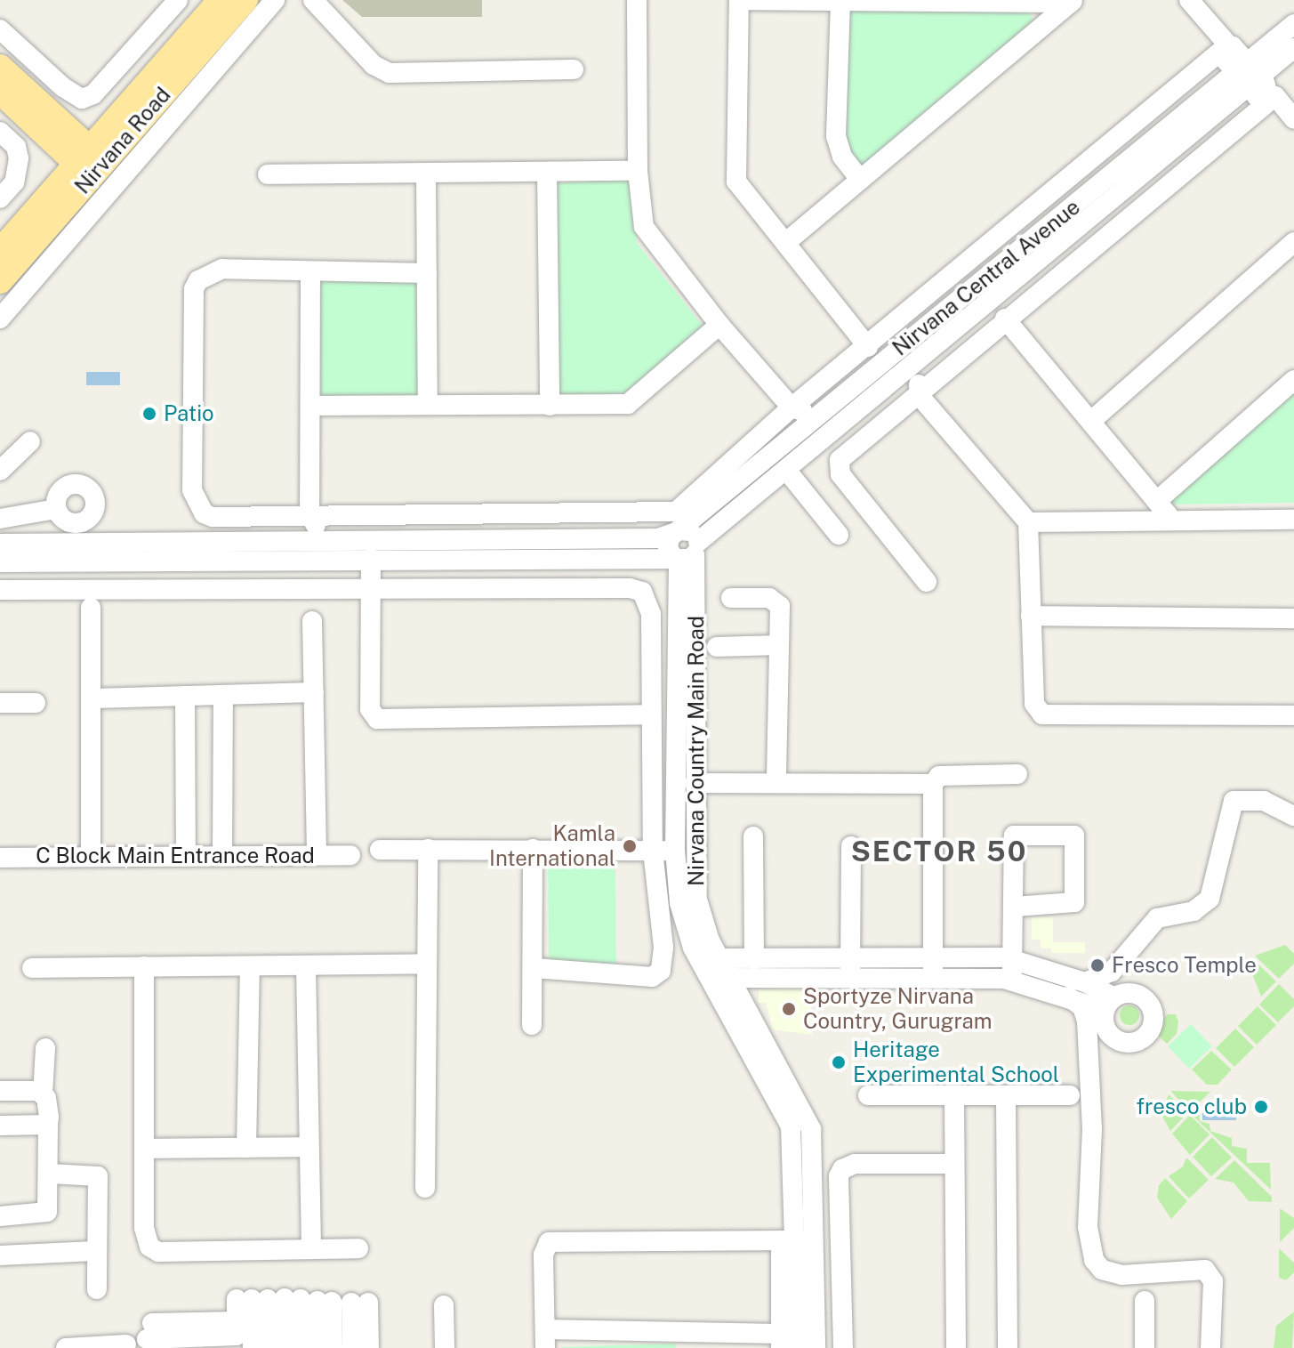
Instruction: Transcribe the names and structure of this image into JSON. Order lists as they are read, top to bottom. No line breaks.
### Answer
{"streets":{"main road":["Nirvana Road"],"street":["Nirvana Central Avenue","Nirvana Country Main Road","C Block Main Entrance Road"]},"crossings":[["Nirvana Central Avenue","Nirvana Country Main Road"]],"districts":["SECTOR 50"],"places":["Patio","Kamla International","Fresco Temple","Sportyze Nirvana Country, Gurugram","Heritage Experimental School","fresco club"]}
